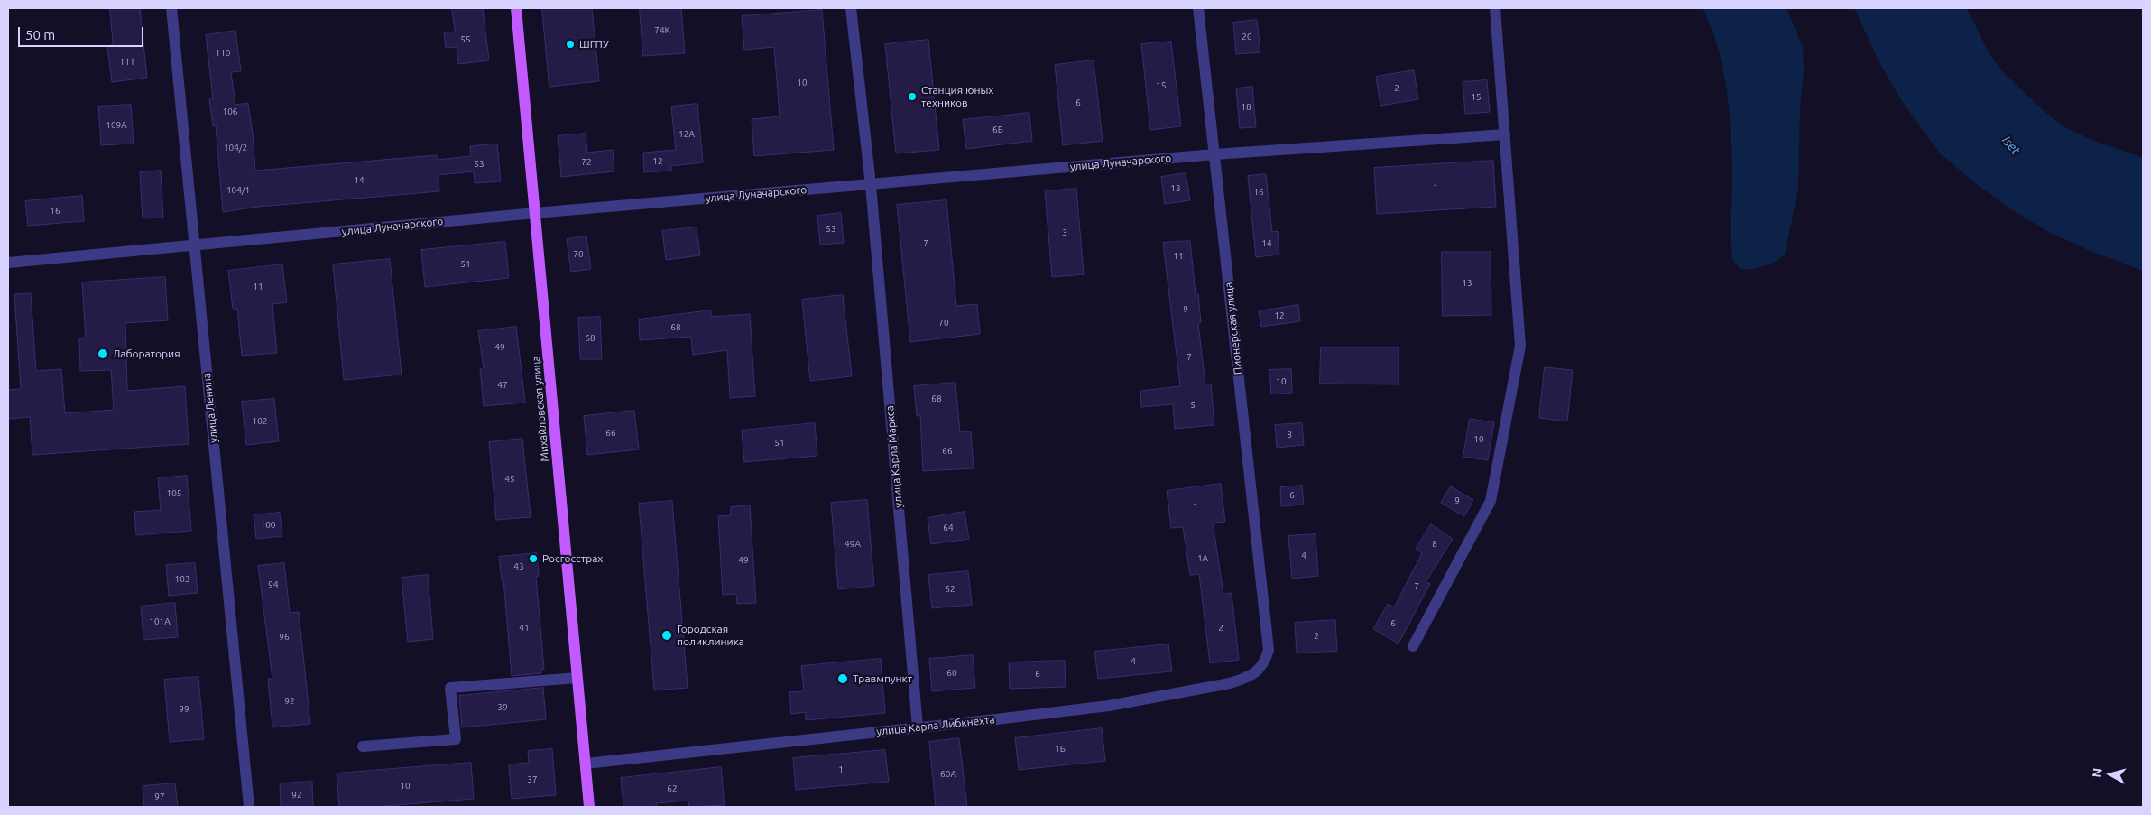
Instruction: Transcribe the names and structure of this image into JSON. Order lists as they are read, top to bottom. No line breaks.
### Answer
{"streets":{"main road":["Михайловская улица"],"street":["улица Луначарского","Пионерская улица","улица Ленина","улица Карла Маркса","улица Карла Либкнехта"]},"crossings":[["улица Луначарского","Пионерская улица"],["улица Луначарского","улица Ленина"],["улица Луначарского","Михайловская улица"],["улица Луначарского","улица Карла Маркса"],["Пионерская улица","улица Карла Либкнехта"],["Михайловская улица","улица Карла Либкнехта"],["улица Карла Маркса","улица Карла Либкнехта"]],"water":["Iset"],"places":["ШГПУ","Станция юных техников","Лаборатория","Росгосстрах","Городская поликлиника","Травмпункт"],"house_numbers":["74К","20","55","110","111","10","15","2","15","6","18","106","109А","6Б","12А","104/2","12","72","53","14","1","13","104/1","16","16","53","3","7","14","70","11","51","13","11","9","12","70","68","68","49","7","10","47","68","5","102","66","8","10","51","66","45","105","6","9","1","100","64","49А","8","4","1А","49","43","103","94","7","62","101А","6","41","2","2","96","4","60","6","92","39","99","1Б","1","60А","37","10","62","92","97"],"scale_bar":"50 m","north":"left"}
